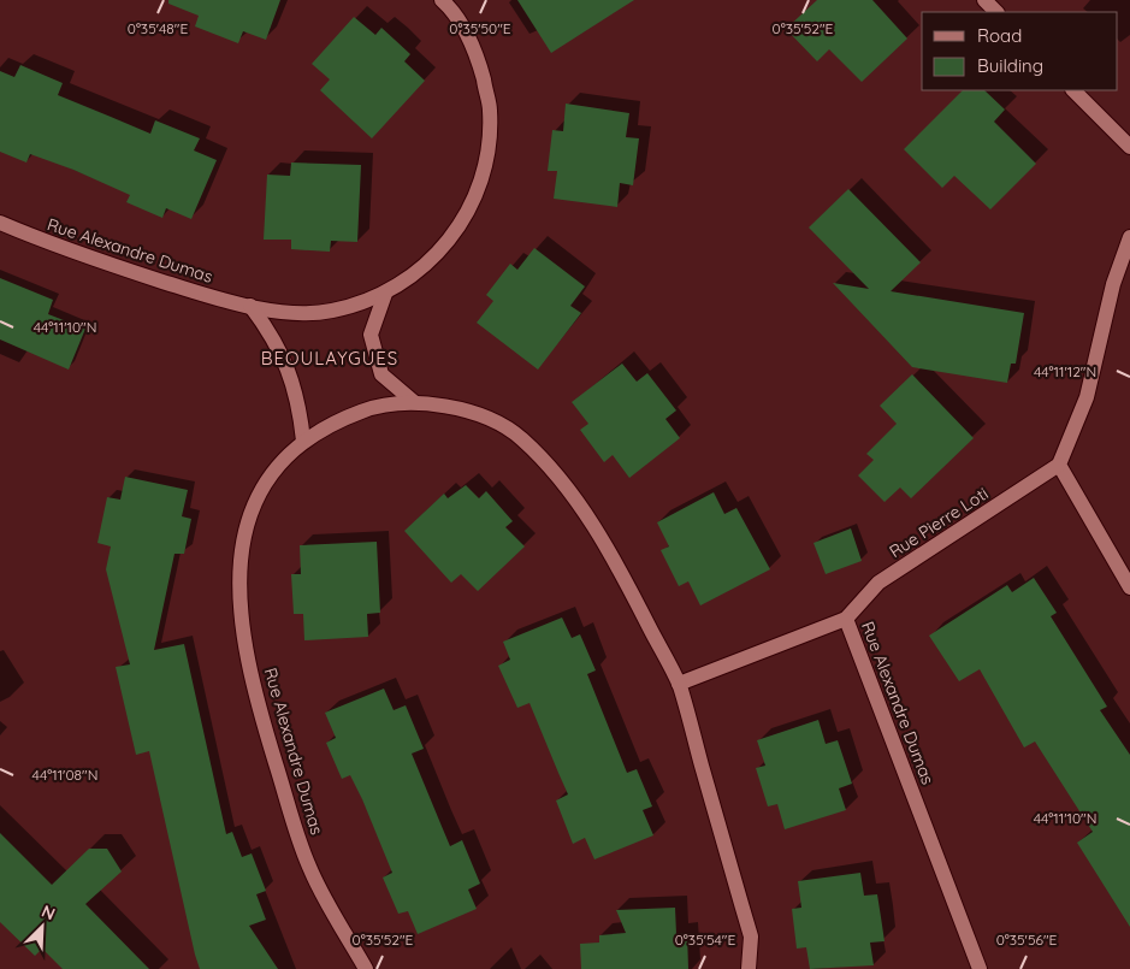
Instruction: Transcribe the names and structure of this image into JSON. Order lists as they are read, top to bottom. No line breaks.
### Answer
{"streets":{"street":["Rue Alexandre Dumas","Rue Pierre Loti"]},"crossings":[["Rue Alexandre Dumas","Rue Pierre Loti"]],"districts":["BEOULAYGUES"],"legend":["Road","Building"],"north":"top right","coordinates":["0°35'48\"E","0°35'50\"E","0°35'52\"E","44°11'10\"N","44°11'12\"N","44°11'08\"N","0°35'54\"E","0°35'56\"E"]}
